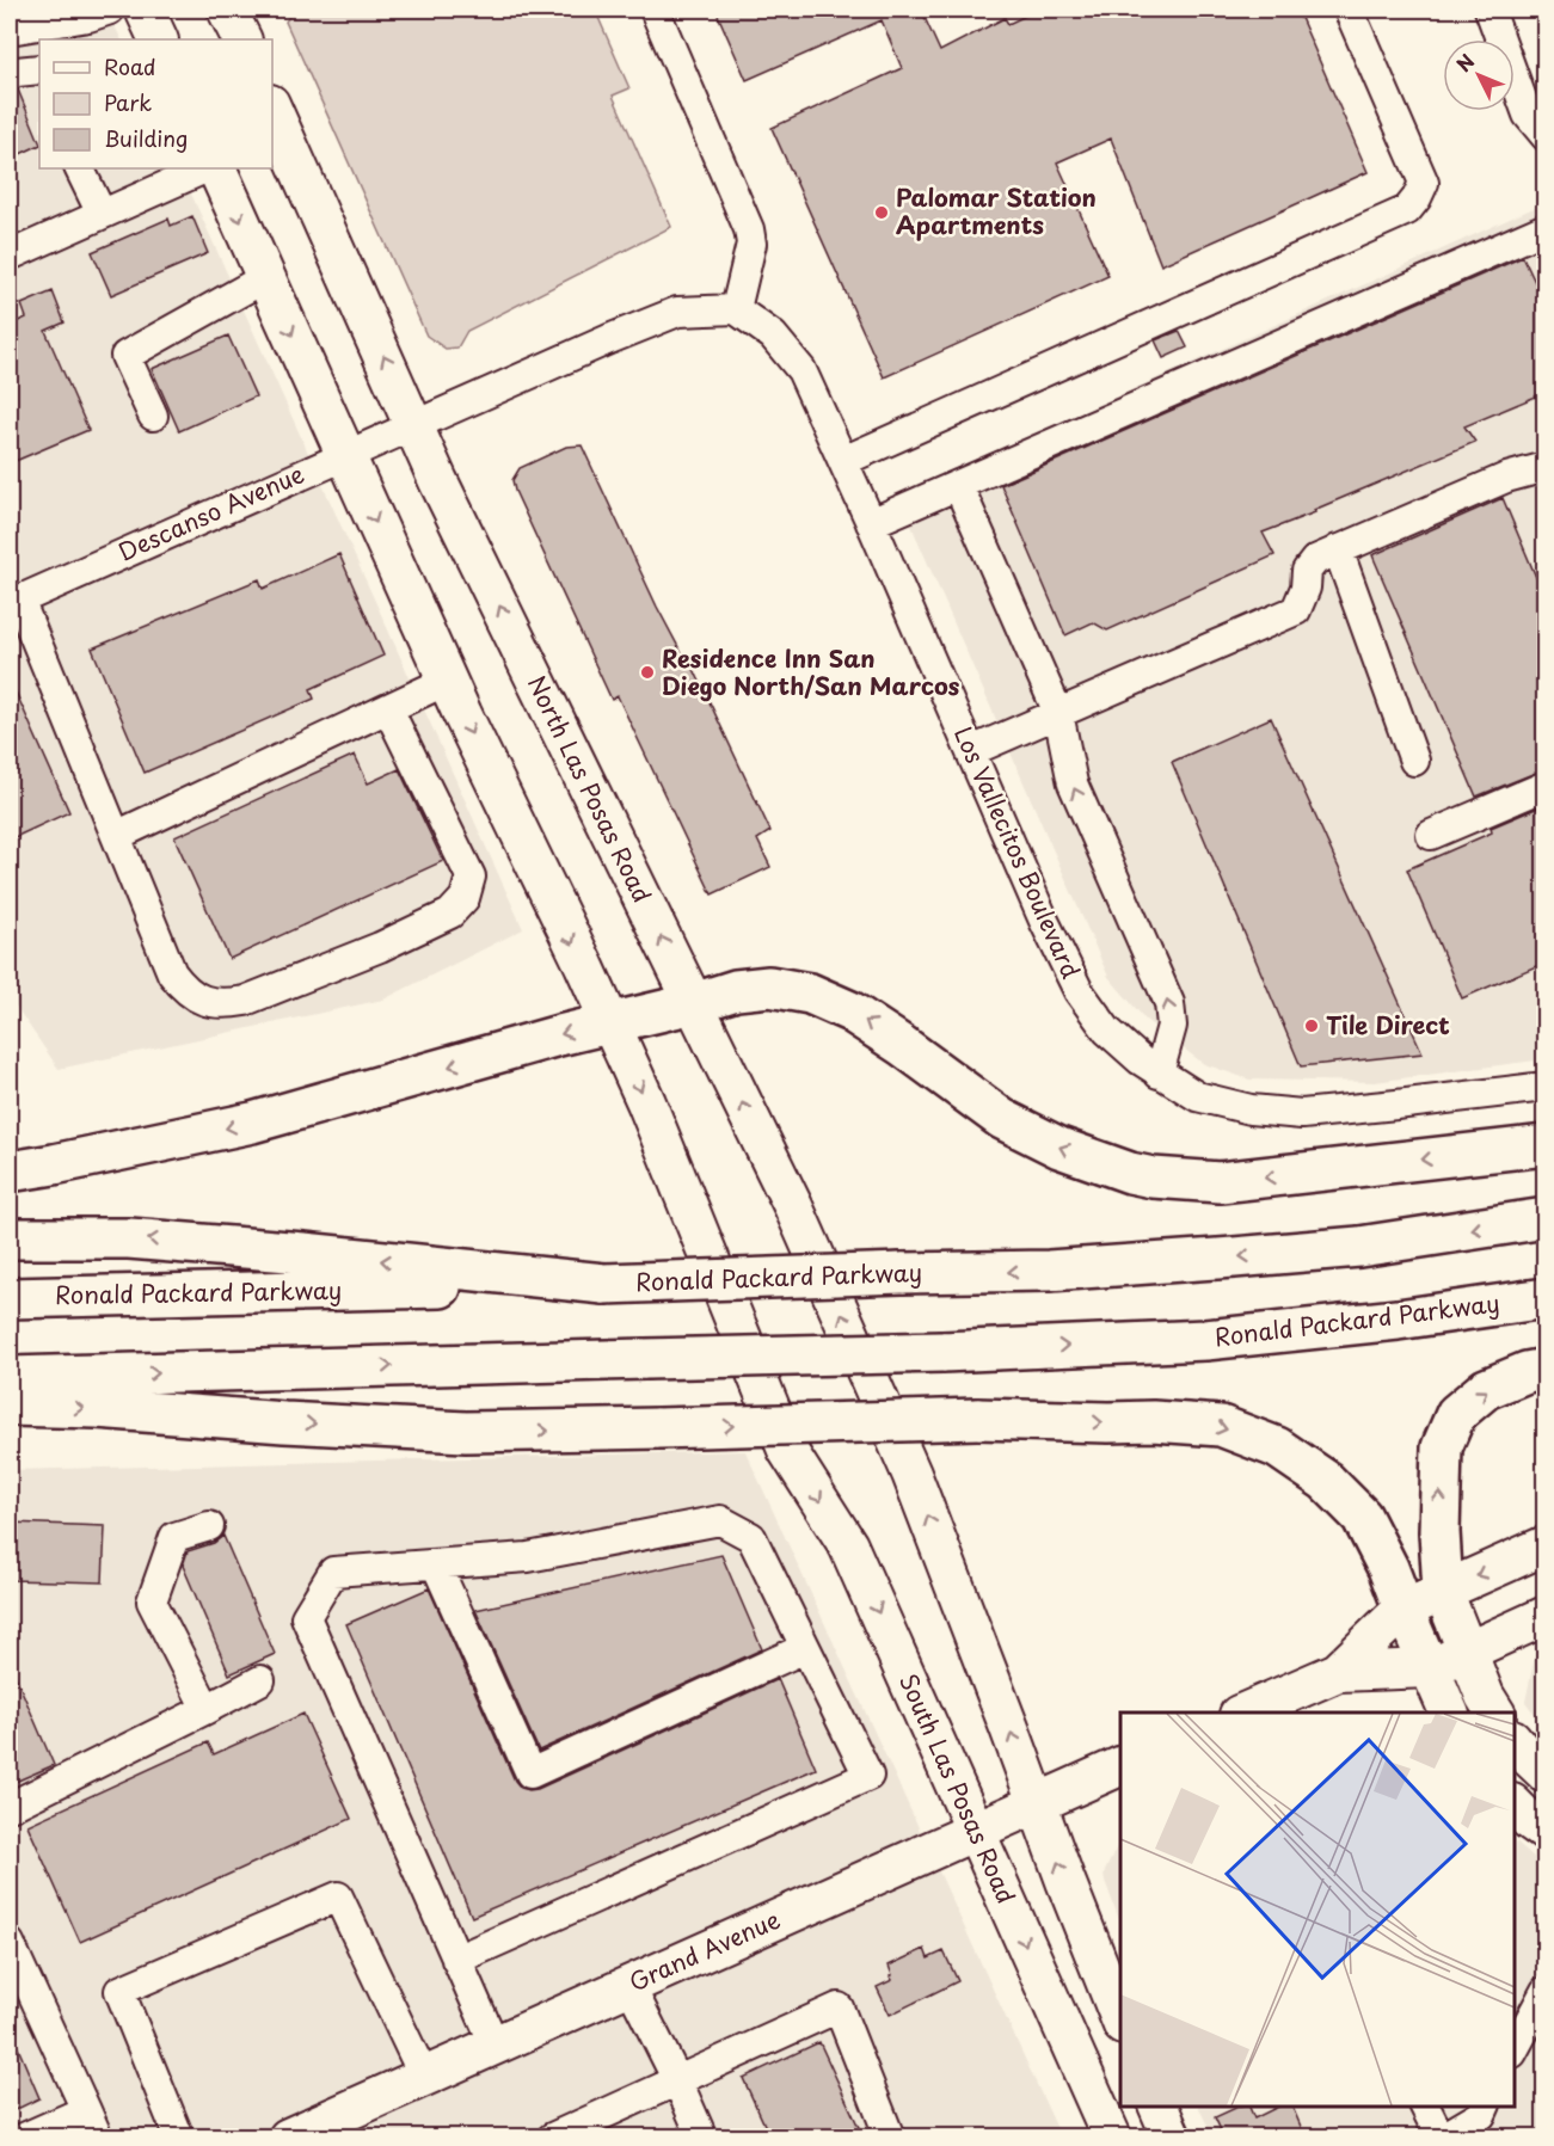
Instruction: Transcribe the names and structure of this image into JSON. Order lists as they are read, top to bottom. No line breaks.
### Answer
{"streets":{"highway":["Ronald Packard Parkway"],"main road":["North Las Posas Road","South Las Posas Road","Grand Avenue"],"street":["Descanso Avenue","Los Vallecitos Boulevard"]},"crossings":[["Descanso Avenue","North Las Posas Road"],["North Las Posas Road","Grand Avenue"],["South Las Posas Road","Grand Avenue"]],"one_way":["South Las Posas Road"],"places":["Palomar Station Apartments","Residence Inn San Diego North/San Marcos","Tile Direct"],"legend":["Road","Park","Building"],"north":"top left"}
